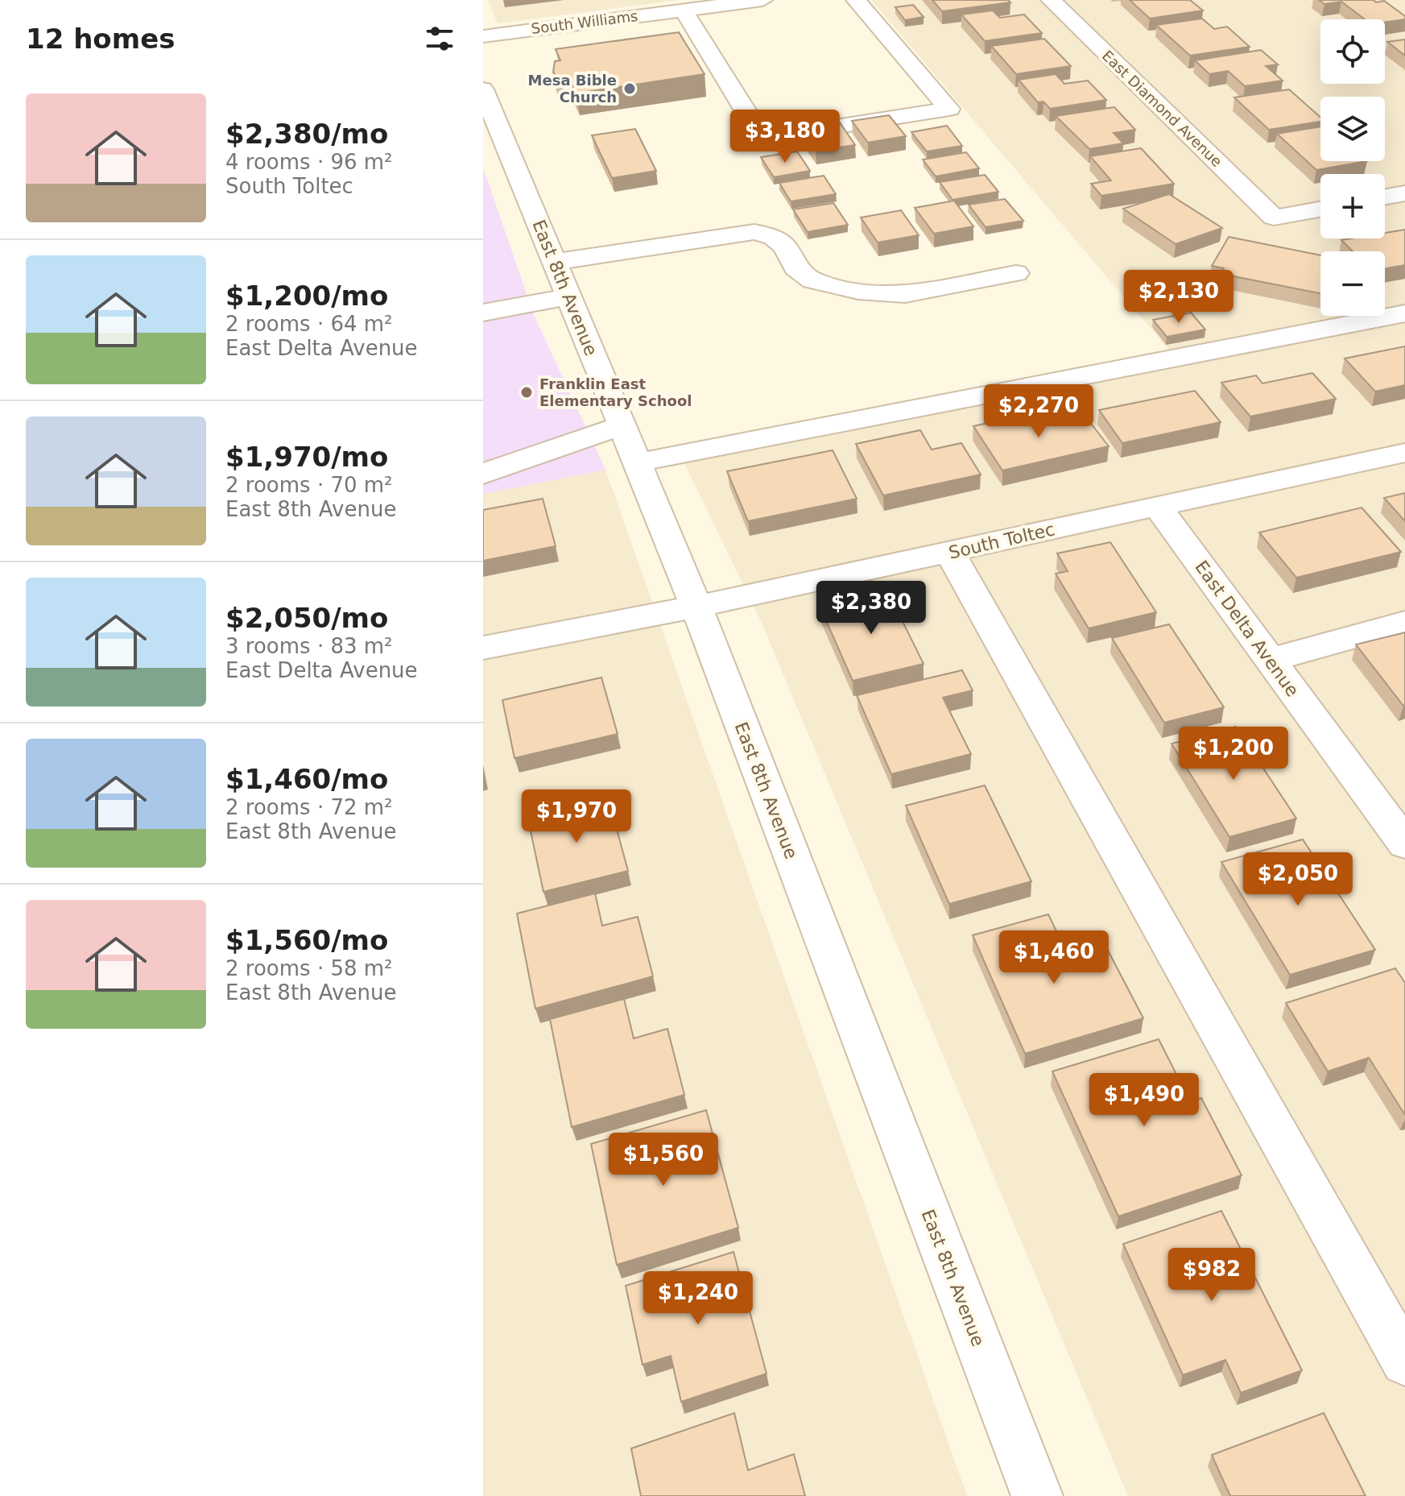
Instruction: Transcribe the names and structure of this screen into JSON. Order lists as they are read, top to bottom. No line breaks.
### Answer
{"streets":{"street":["South Williams","East Diamond Avenue","East 8th Avenue","South Toltec","East Delta Avenue"]},"crossings":[["East 8th Avenue","South Toltec"],["South Toltec","East Delta Avenue"]],"places":["Mesa Bible Church","Franklin East Elementary School"],"page":{"heading":"12 homes","map_buttons":["+","−"],"list":[{"name":"$2,380/mo","note":"4 rooms · 96 m² · South Toltec"},{"name":"$1,200/mo","note":"2 rooms · 64 m² · East Delta Avenue"},{"name":"$1,970/mo","note":"2 rooms · 70 m² · East 8th Avenue"},{"name":"$2,050/mo","note":"3 rooms · 83 m² · East Delta Avenue"},{"name":"$1,460/mo","note":"2 rooms · 72 m² · East 8th Avenue"},{"name":"$1,560/mo","note":"2 rooms · 58 m² · East 8th Avenue"}],"price":["$3,180","$2,130","$2,270","$2,380","$1,200","$1,970","$2,050","$1,460","$1,490","$1,560","$982","$1,240"]}}
